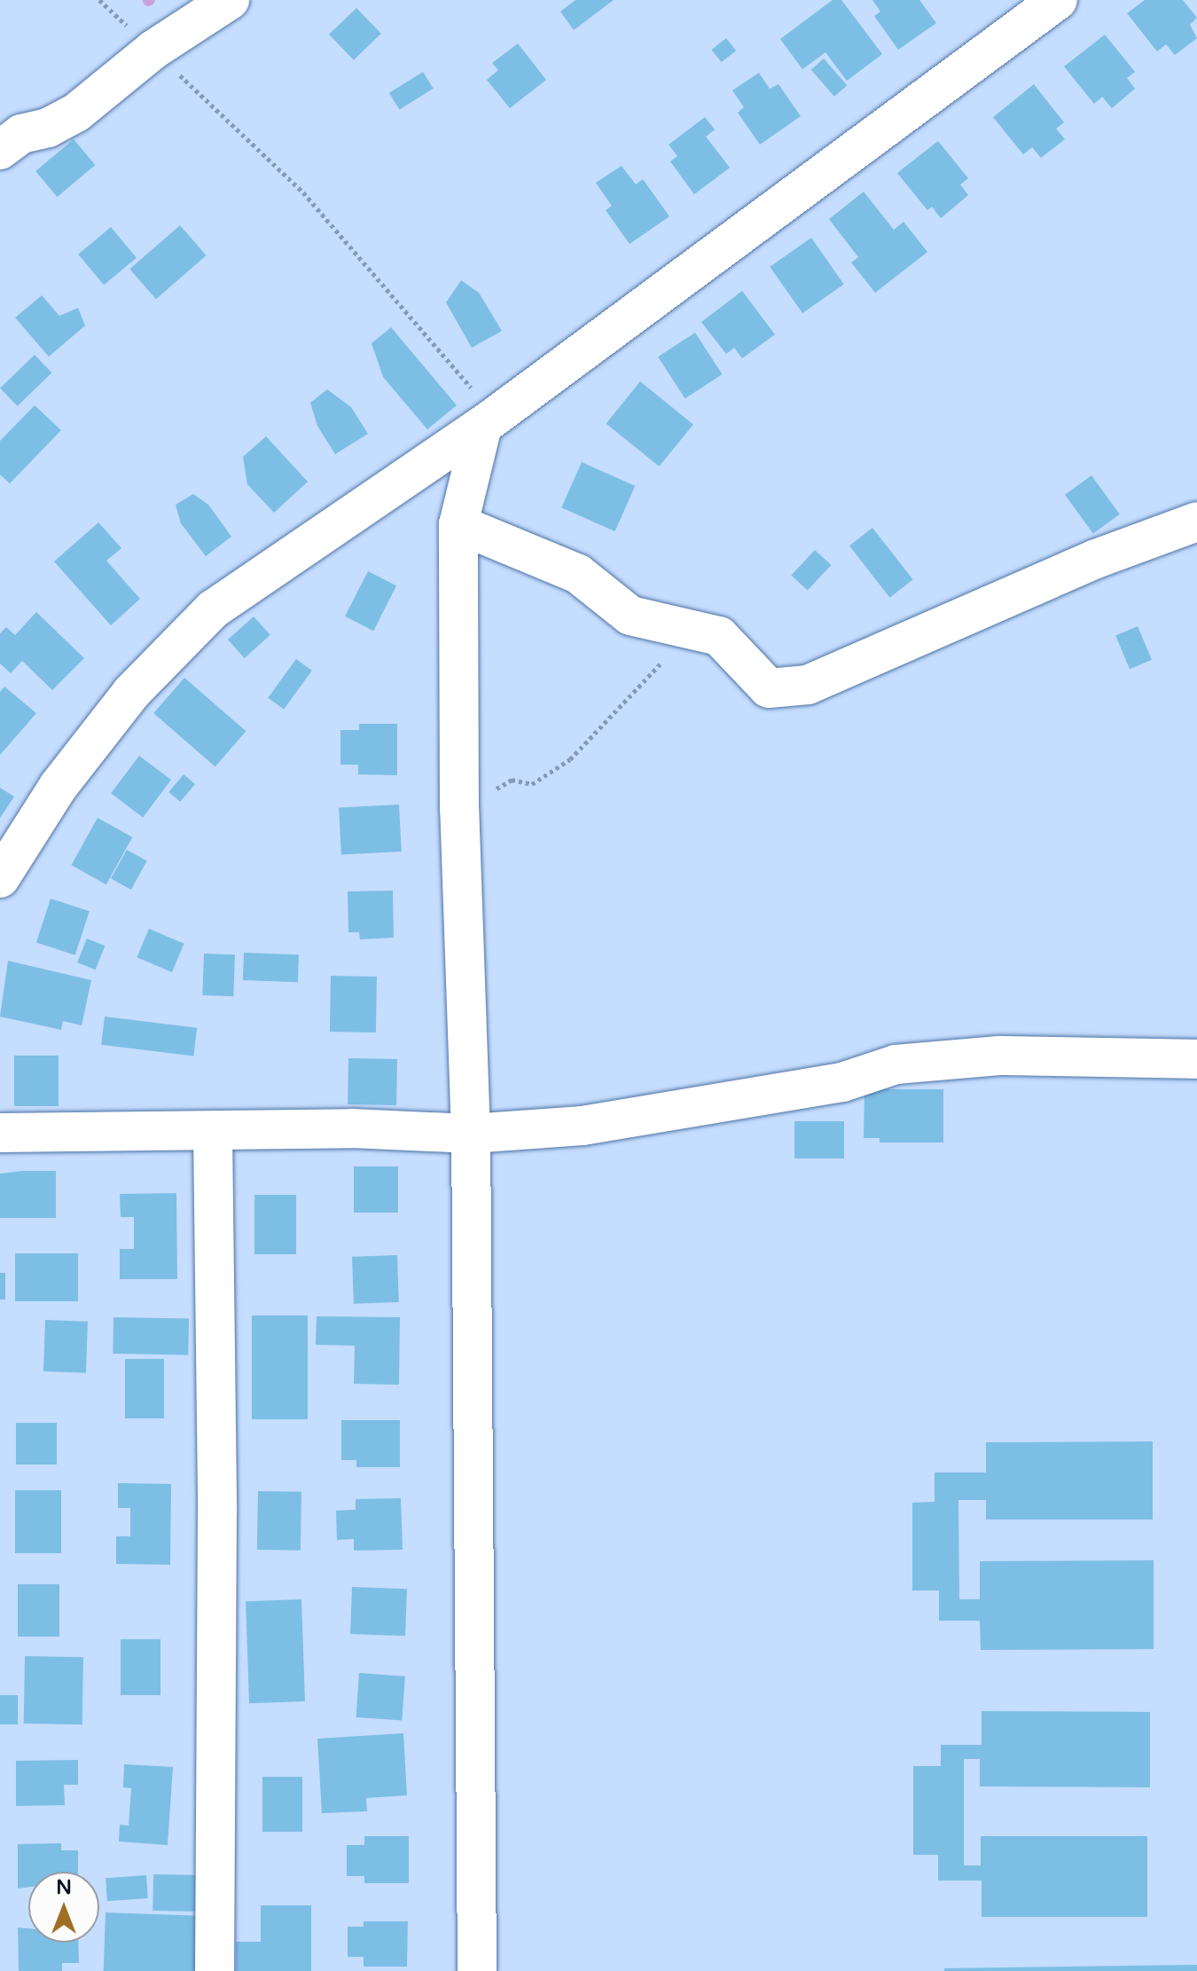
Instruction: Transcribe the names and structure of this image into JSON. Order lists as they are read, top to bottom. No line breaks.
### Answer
{"north":"top"}
